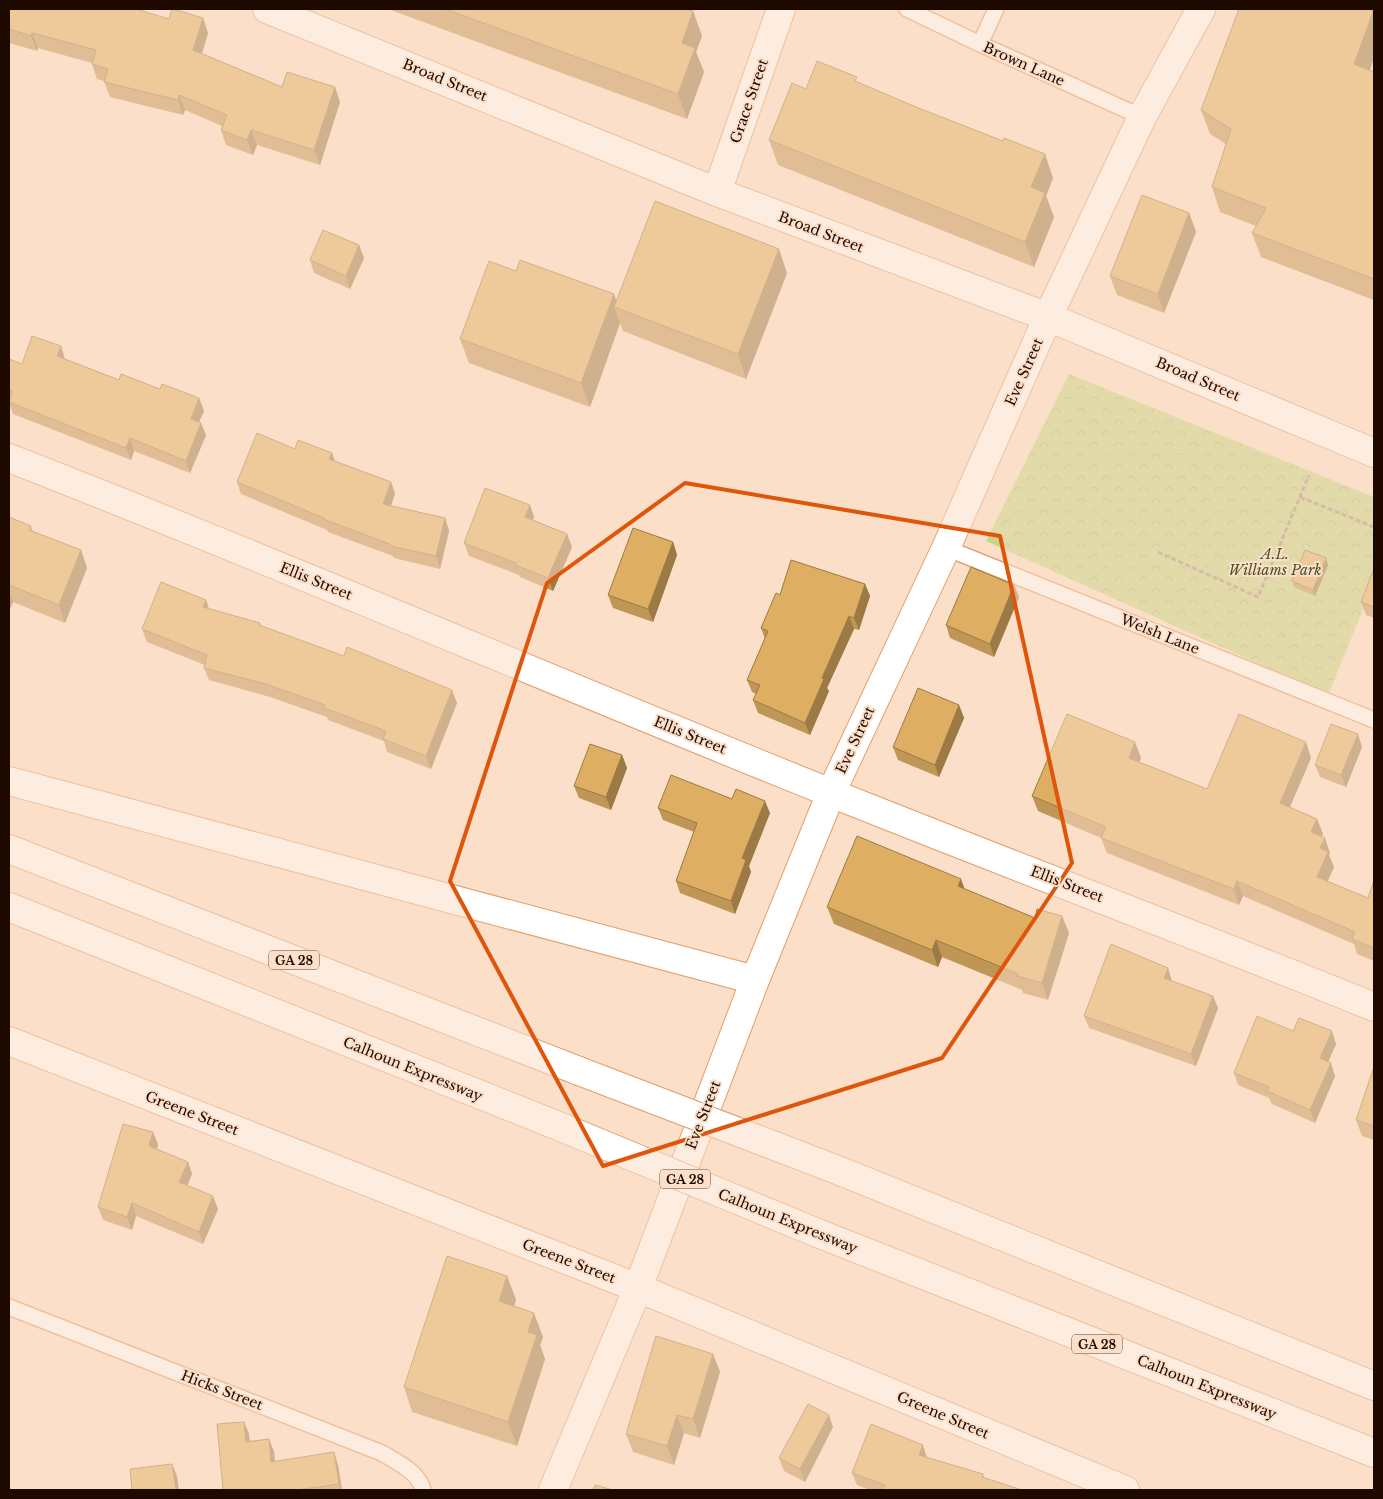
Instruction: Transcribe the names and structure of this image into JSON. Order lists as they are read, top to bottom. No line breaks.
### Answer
{"streets":{"main road":["Broad Street","Grace Street","Eve Street","Ellis Street","GA 28","Calhoun Expressway","Greene Street"],"lane":["Brown Lane","Welsh Lane","Hicks Street"]},"crossings":[["Brown Lane","Eve Street"],["Broad Street","Grace Street"],["Broad Street","Eve Street"],["Eve Street","Ellis Street"],["Eve Street","Welsh Lane"],["Eve Street","Greene Street"]],"parks":["A.L. Williams Park"]}
